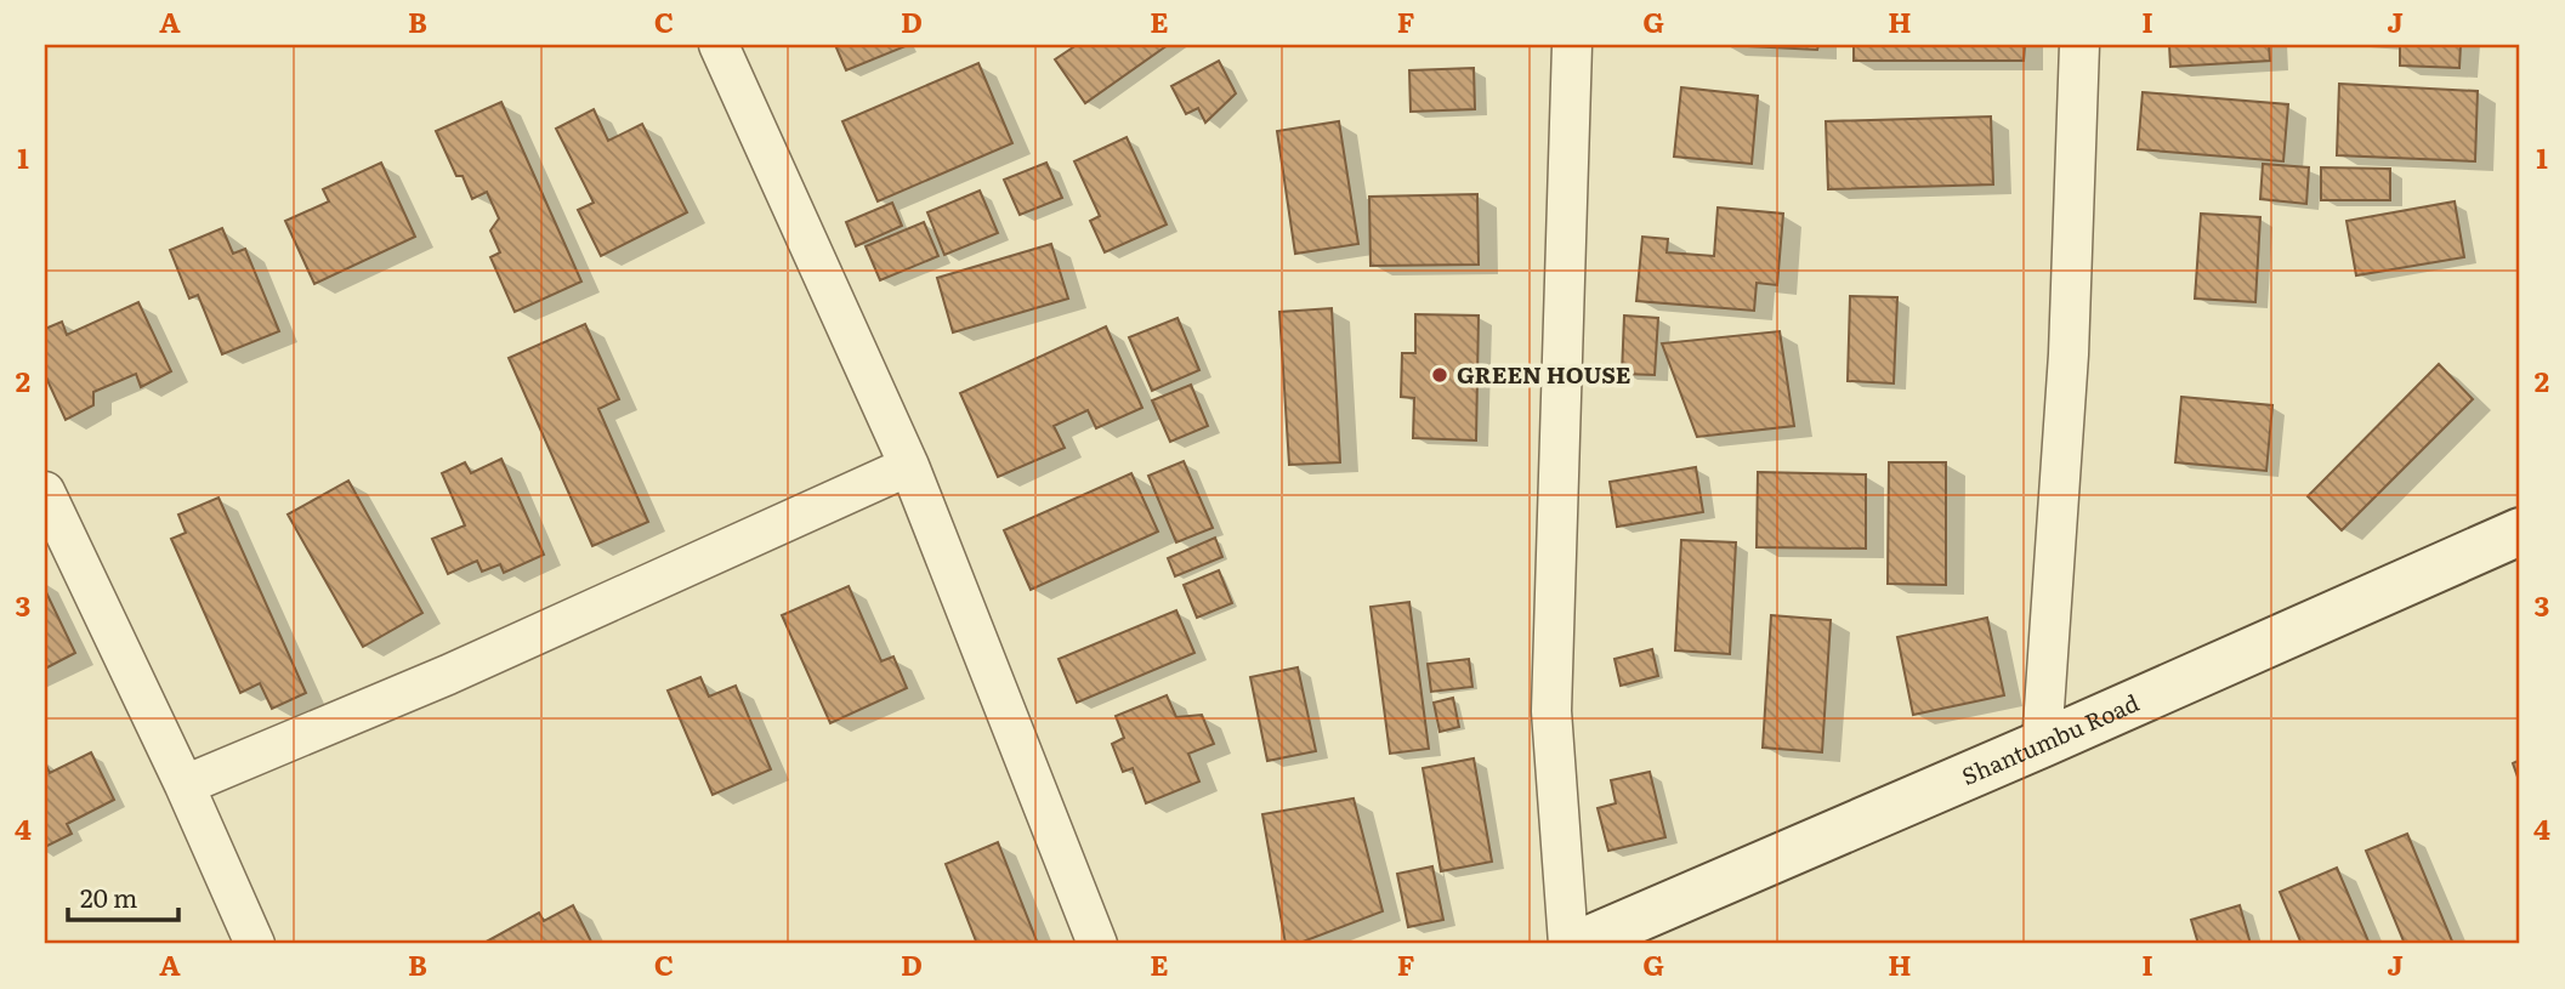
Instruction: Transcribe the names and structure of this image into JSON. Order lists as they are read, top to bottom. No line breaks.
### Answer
{"streets":{"street":["Shantumbu Road"]},"places":["GREEN HOUSE"],"scale_bar":"20 m","grid":{"columns":["A","B","C","D","E","F","G","H","I","J"],"rows":["1","2","3","4"]}}
